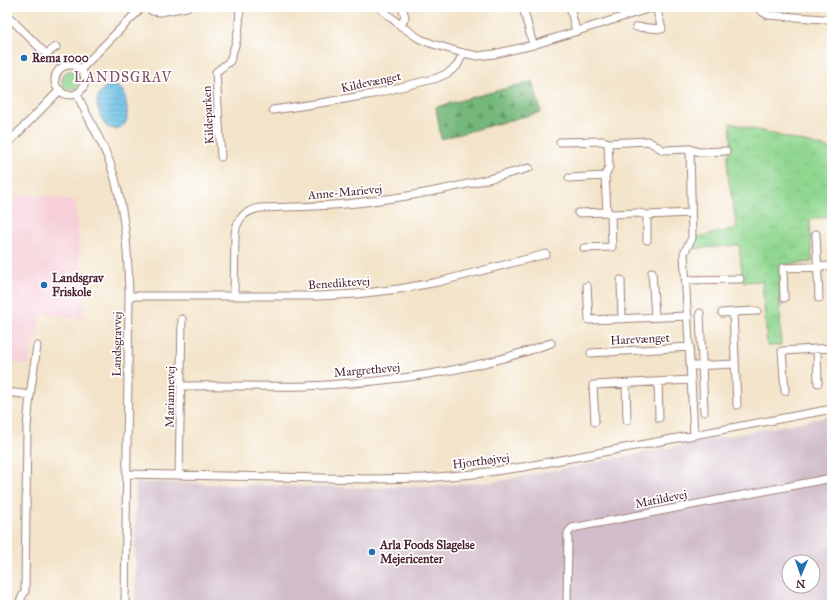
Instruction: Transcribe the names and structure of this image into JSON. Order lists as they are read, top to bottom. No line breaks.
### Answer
{"streets":{"street":["Kildevænget","Kildeparken","Anne-Marievej","Benediktevej","Harevænget","Landsgravvej","Margrethevej","Mariannevej","Hjorthøjvej","Matildevej"]},"crossings":[["Anne-Marievej","Benediktevej"],["Benediktevej","Landsgravvej"],["Landsgravvej","Hjorthøjvej"],["Margrethevej","Mariannevej"],["Mariannevej","Hjorthøjvej"]],"districts":["LANDSGRAV"],"places":["Rema 1000","Landsgrav Friskole","Arla Foods Slagelse Mejericenter"],"north":"bottom"}
